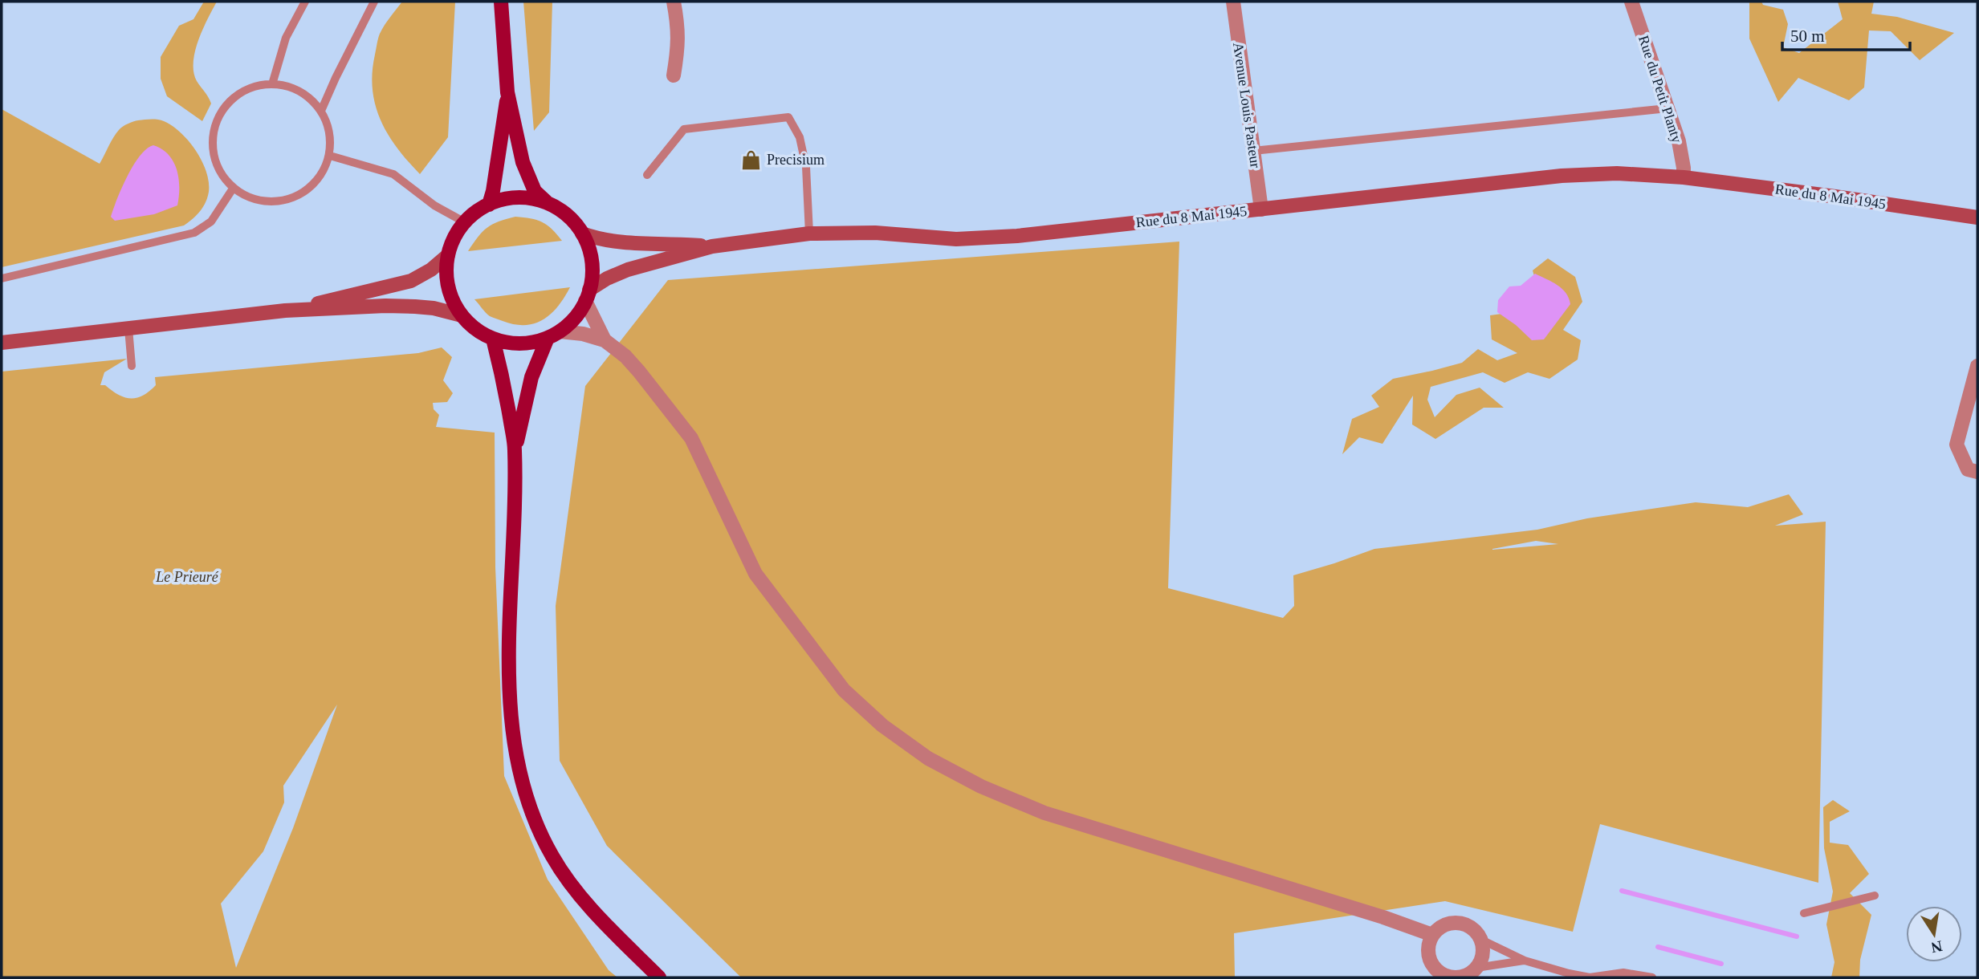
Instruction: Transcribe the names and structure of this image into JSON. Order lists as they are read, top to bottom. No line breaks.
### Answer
{"streets":{"main road":["Rue du 8 Mai 1945"],"street":["Rue du Petit Planty","Avenue Louis Pasteur"]},"crossings":[["Rue du Petit Planty","Rue du 8 Mai 1945"],["Avenue Louis Pasteur","Rue du 8 Mai 1945"]],"parks":["Le Prieuré"],"places":{"shop":["Precisium"]},"scale_bar":"50 m","north":"bottom"}
